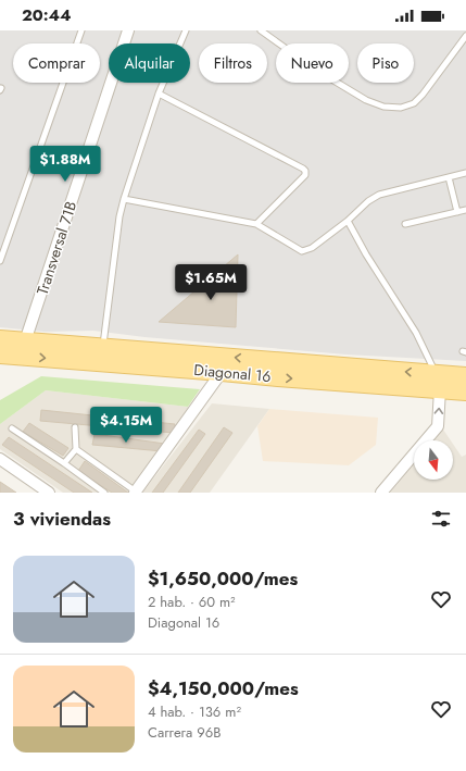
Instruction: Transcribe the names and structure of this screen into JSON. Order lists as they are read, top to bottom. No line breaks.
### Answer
{"streets":{"main road":["Diagonal 16"],"street":["Transversal 71B"]},"crossings":[["Transversal 71B","Diagonal 16"]],"north":"bottom","page":{"status":"20:44","chip":["Comprar","Alquilar","Filtros","Nuevo","Piso"],"price":["$1.88M","$1.65M","$4.15M"],"heading":"3 viviendas","list":[{"name":"$1,650,000/mes","note":"2 hab. · 60 m² · Diagonal 16"},{"name":"$4,150,000/mes","note":"4 hab. · 136 m² · Carrera 96B"}]}}
